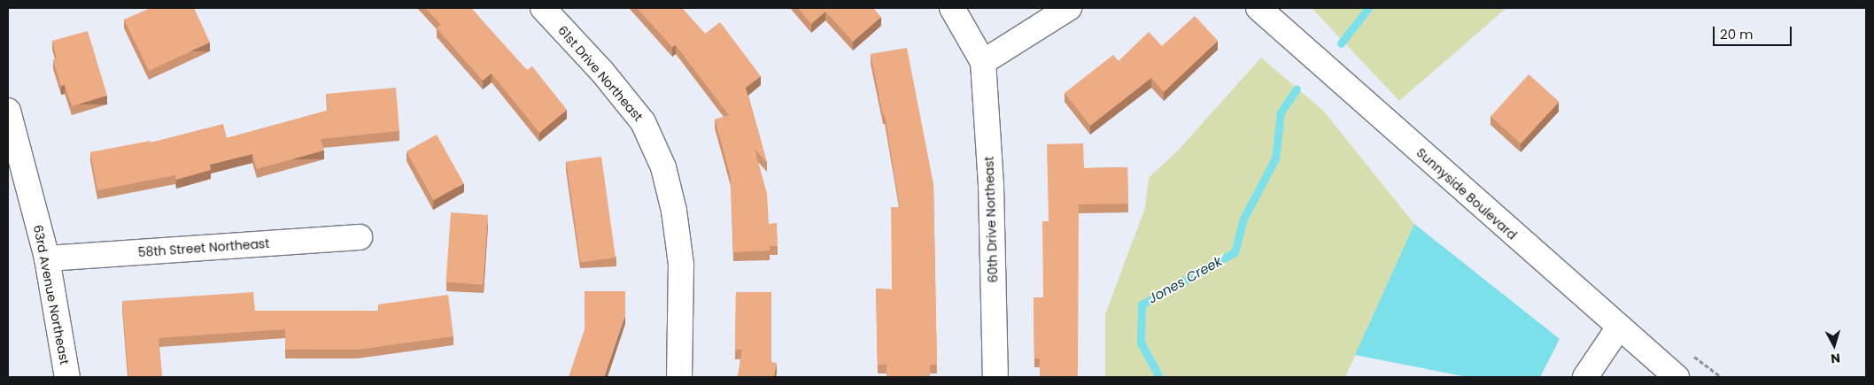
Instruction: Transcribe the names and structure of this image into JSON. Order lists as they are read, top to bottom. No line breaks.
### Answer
{"streets":{"street":["61st Drive Northeast","Sunnyside Boulevard","60th Drive Northeast","58th Street Northeast","63rd Avenue Northeast"]},"crossings":[["58th Street Northeast","63rd Avenue Northeast"]],"water":["Jones Creek"],"scale_bar":"20 m","north":"bottom"}
